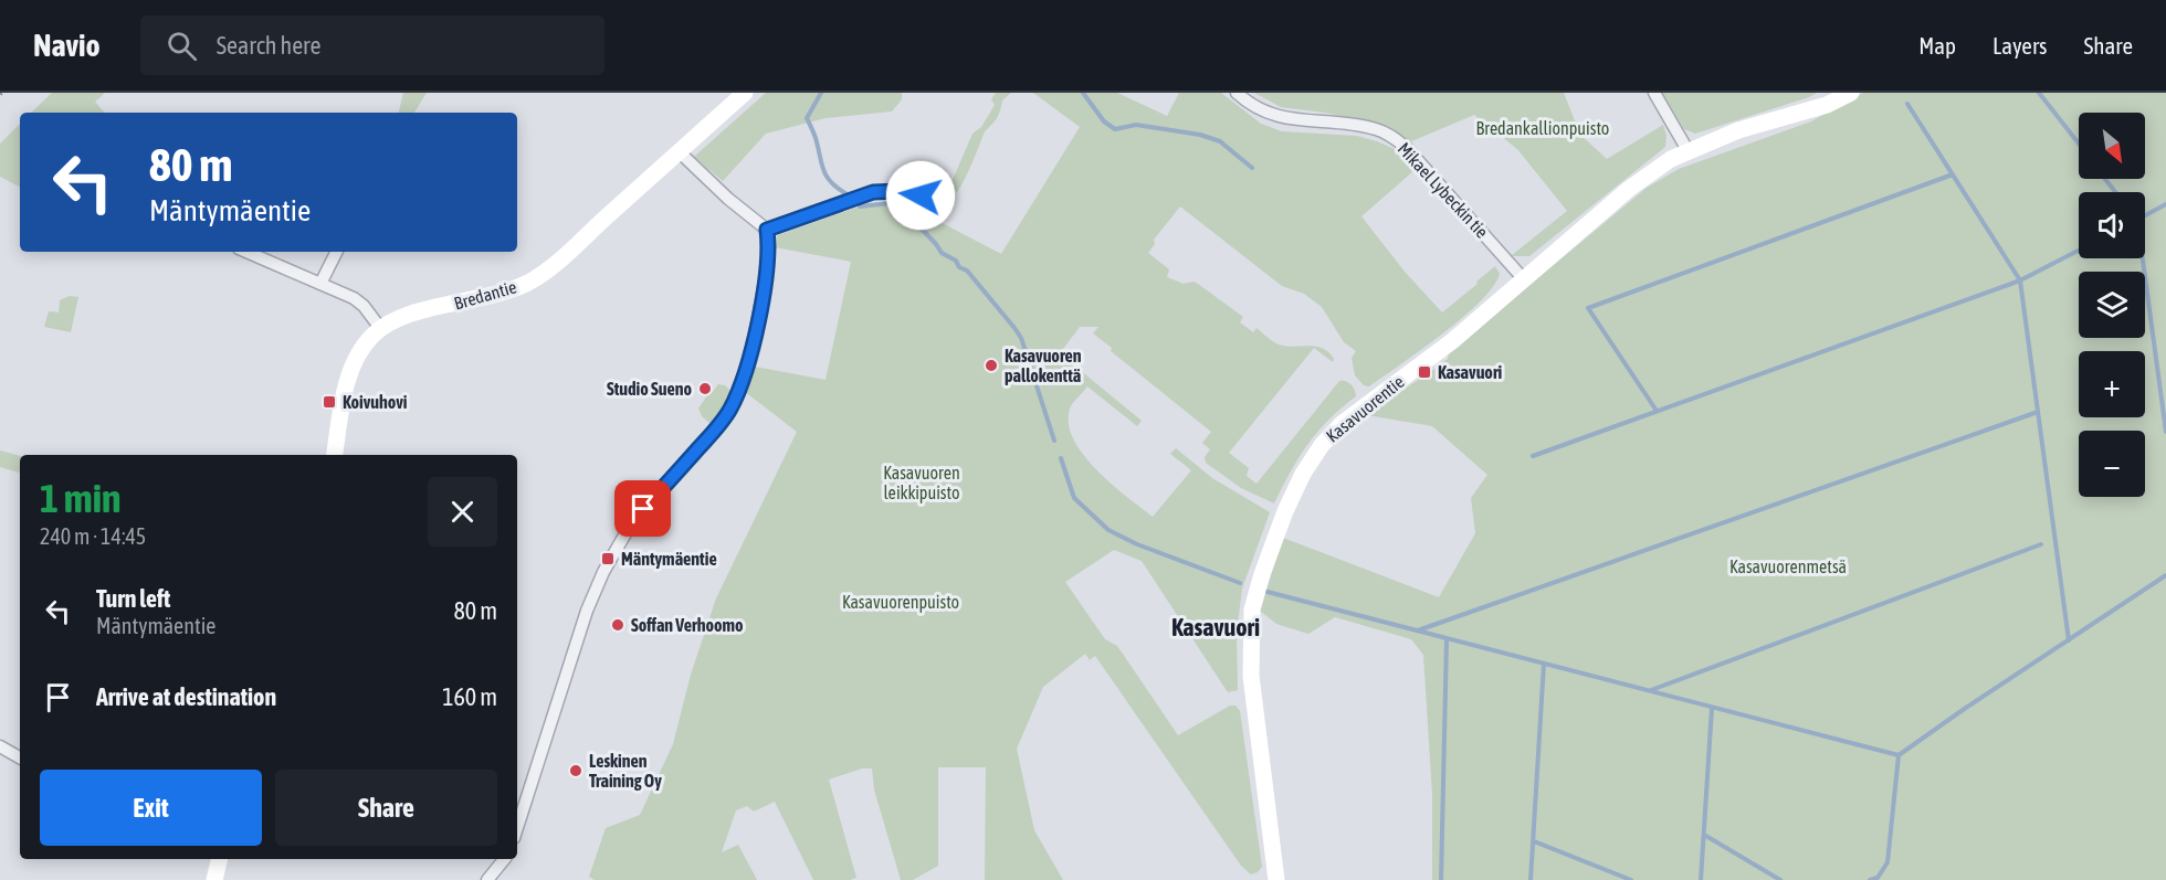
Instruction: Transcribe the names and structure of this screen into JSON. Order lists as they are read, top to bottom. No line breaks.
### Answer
{"streets":{"street":["Mikael Lybeckin tie","Bredantie","Kasavuorentie"]},"crossings":[["Mikael Lybeckin tie","Kasavuorentie"]],"districts":["Kasavuori"],"parks":["Bredankallionpuisto","Kasavuoren leikkipuisto","Kasavuorenmetsä","Kasavuorenpuisto"],"places":{"other":["Kasavuoren pallokenttä","Studio Sueno","Soffan Verhoomo","Leskinen Training Oy"],"transit":["Kasavuori","Koivuhovi","Mäntymäentie"]},"north":"bottom right","page":{"header":"Navio","search":"Search here","nav":["Map","Layers","Share"],"map_buttons":["+","−"],"turn":["80 m","Mäntymäentie"],"heading":["1 min","240 m · 14:45"],"list":[{"name":"Turn left","note":"Mäntymäentie","value":"80 m"},{"name":"Arrive at destination","value":"160 m"}],"buttons":["Exit","Share"]}}
